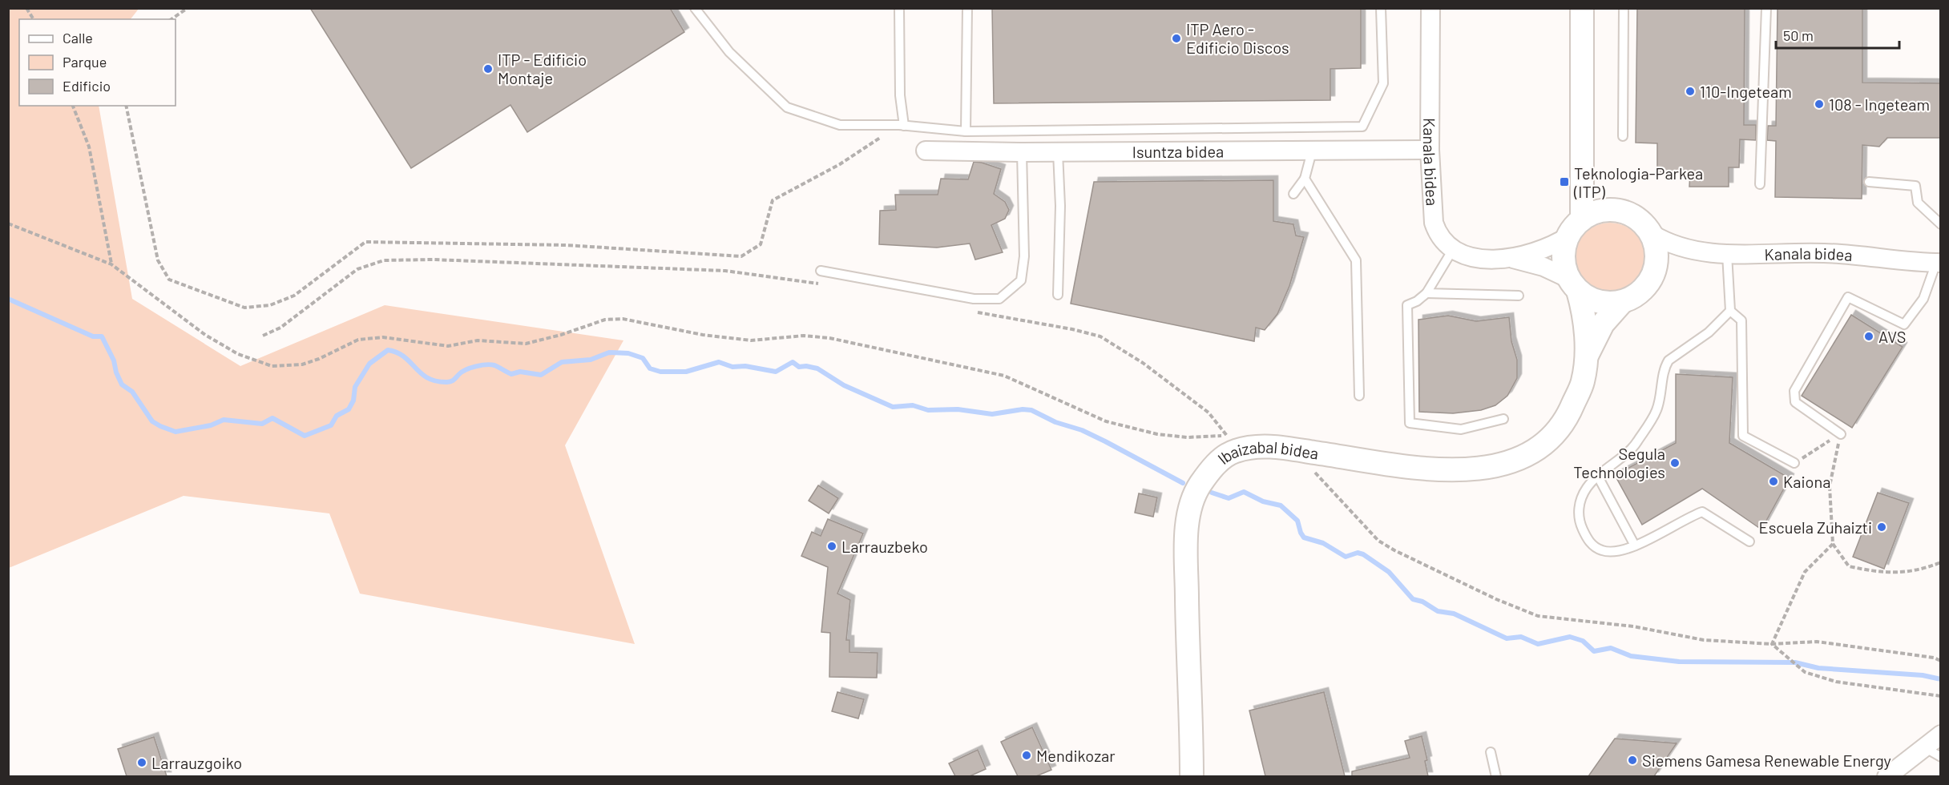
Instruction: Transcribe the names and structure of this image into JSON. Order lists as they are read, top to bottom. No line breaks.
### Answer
{"streets":{"street":["Isuntza bidea","Kanala bidea","Ibaizabal bidea"]},"crossings":[["Isuntza bidea","Kanala bidea"],["Kanala bidea","Ibaizabal bidea"]],"places":{"other":["ITP Aero - Edificio Discos","ITP - Edificio Montaje","110-Ingeteam","108 - Ingeteam","AVS","Segula Technologies","Kaiona","Escuela Zuhaizti","Larrauzbeko","Mendikozar","Siemens Gamesa Renewable Energy","Larrauzgoiko"],"transit":["Teknologia-Parkea (ITP)"]},"legend":["Calle","Parque","Edificio"],"scale_bar":"50 m"}
